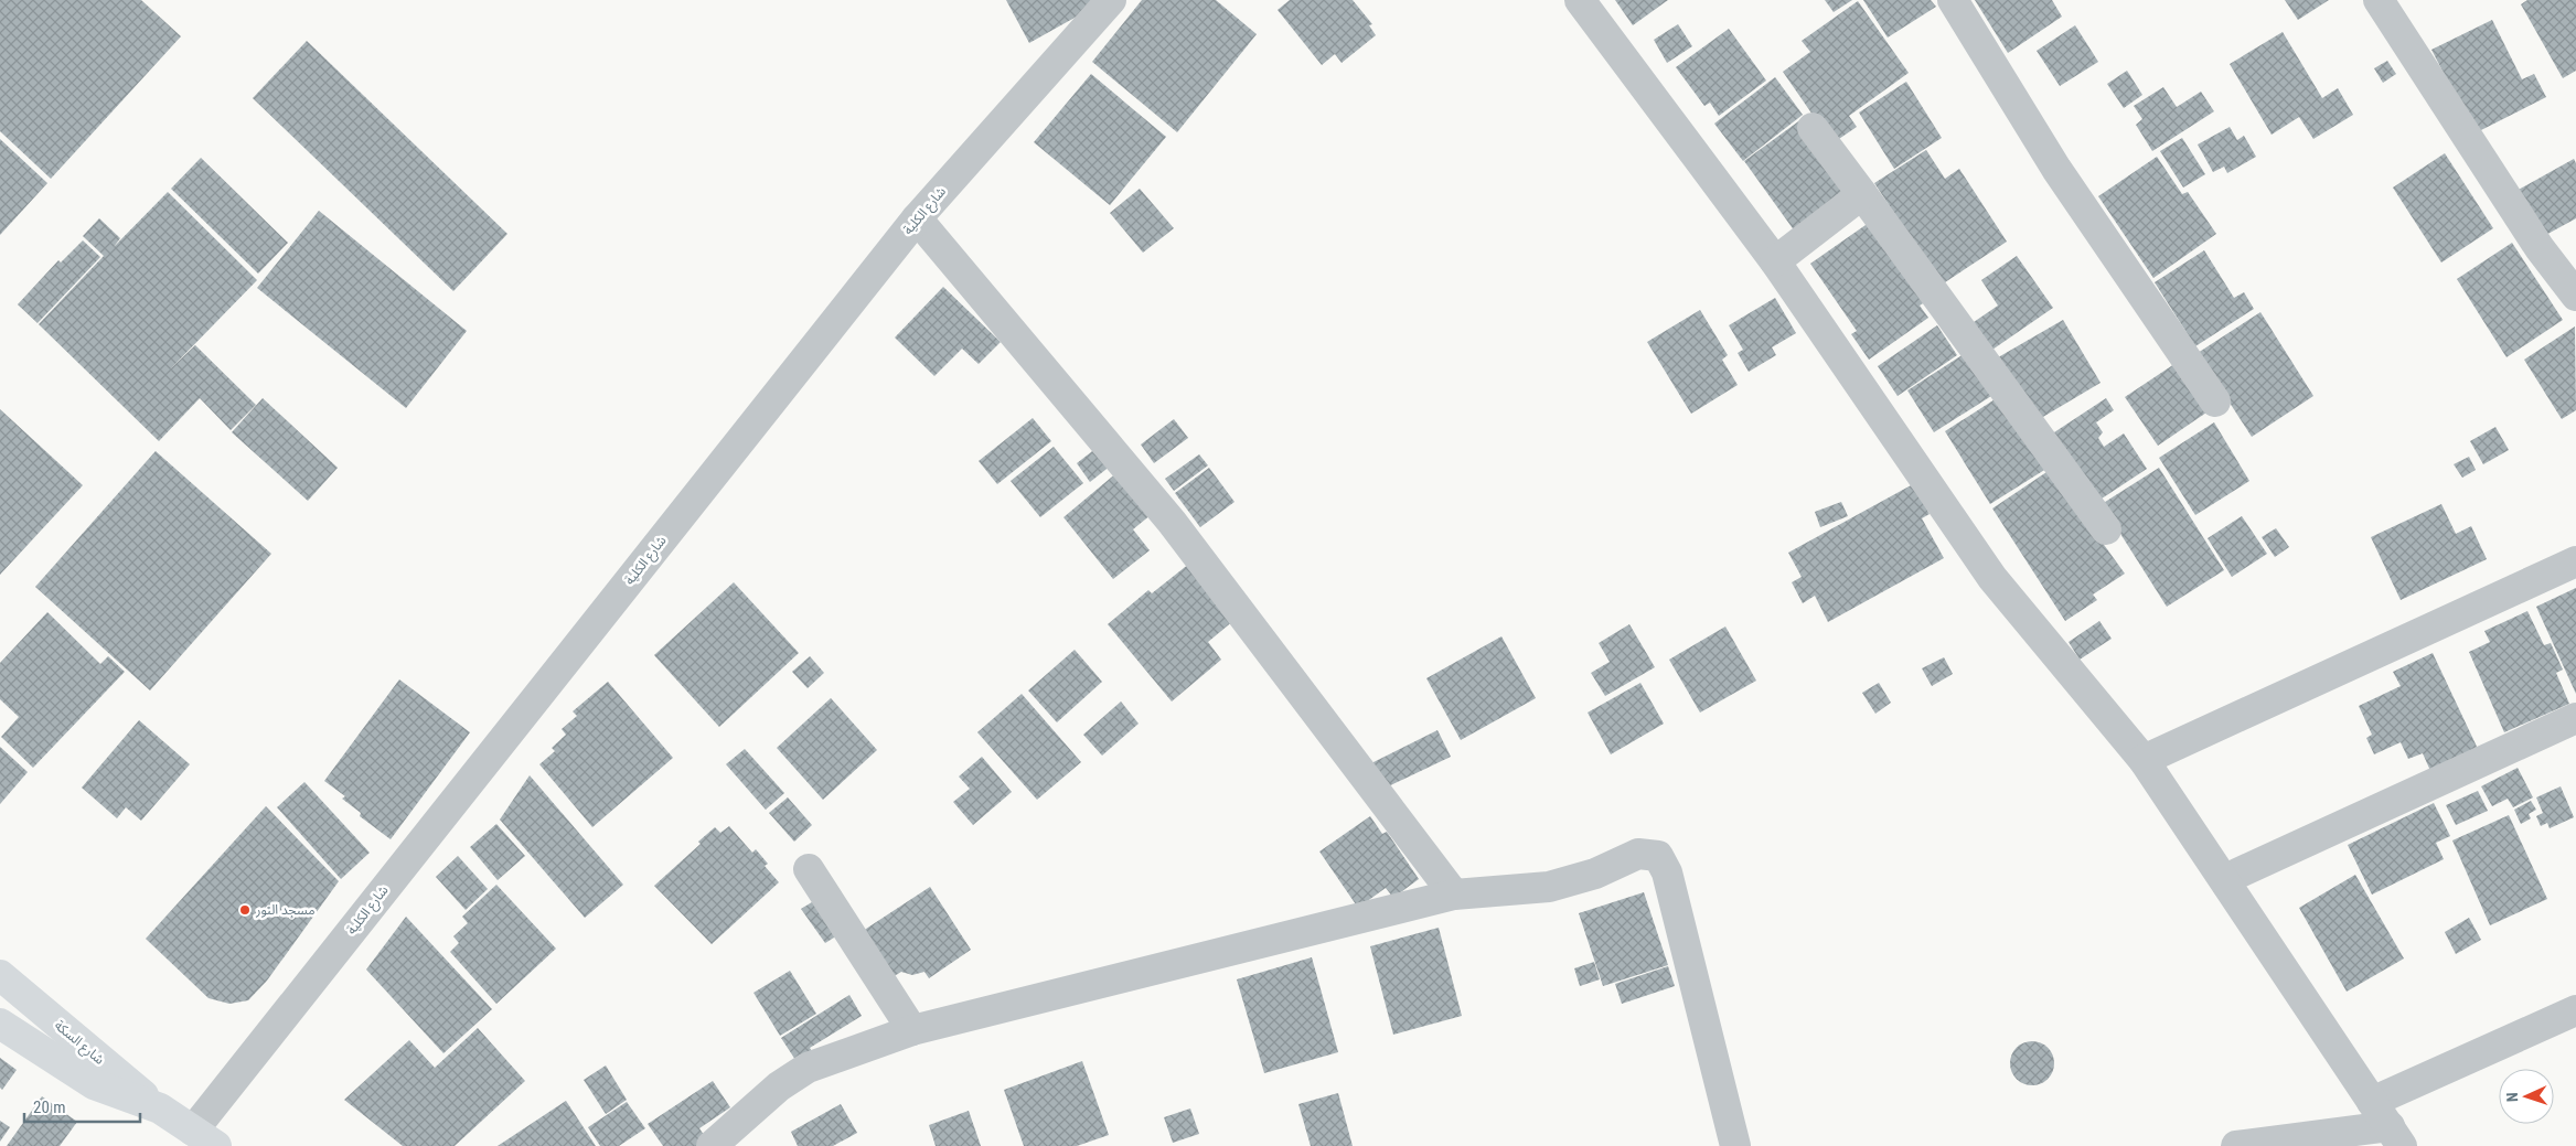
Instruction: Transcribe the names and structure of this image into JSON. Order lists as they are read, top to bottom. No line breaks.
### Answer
{"streets":{"main road":["شارع السكة"],"street":["شارع الكلية"]},"places":["مسجد النور"],"scale_bar":"20 m","north":"left"}
